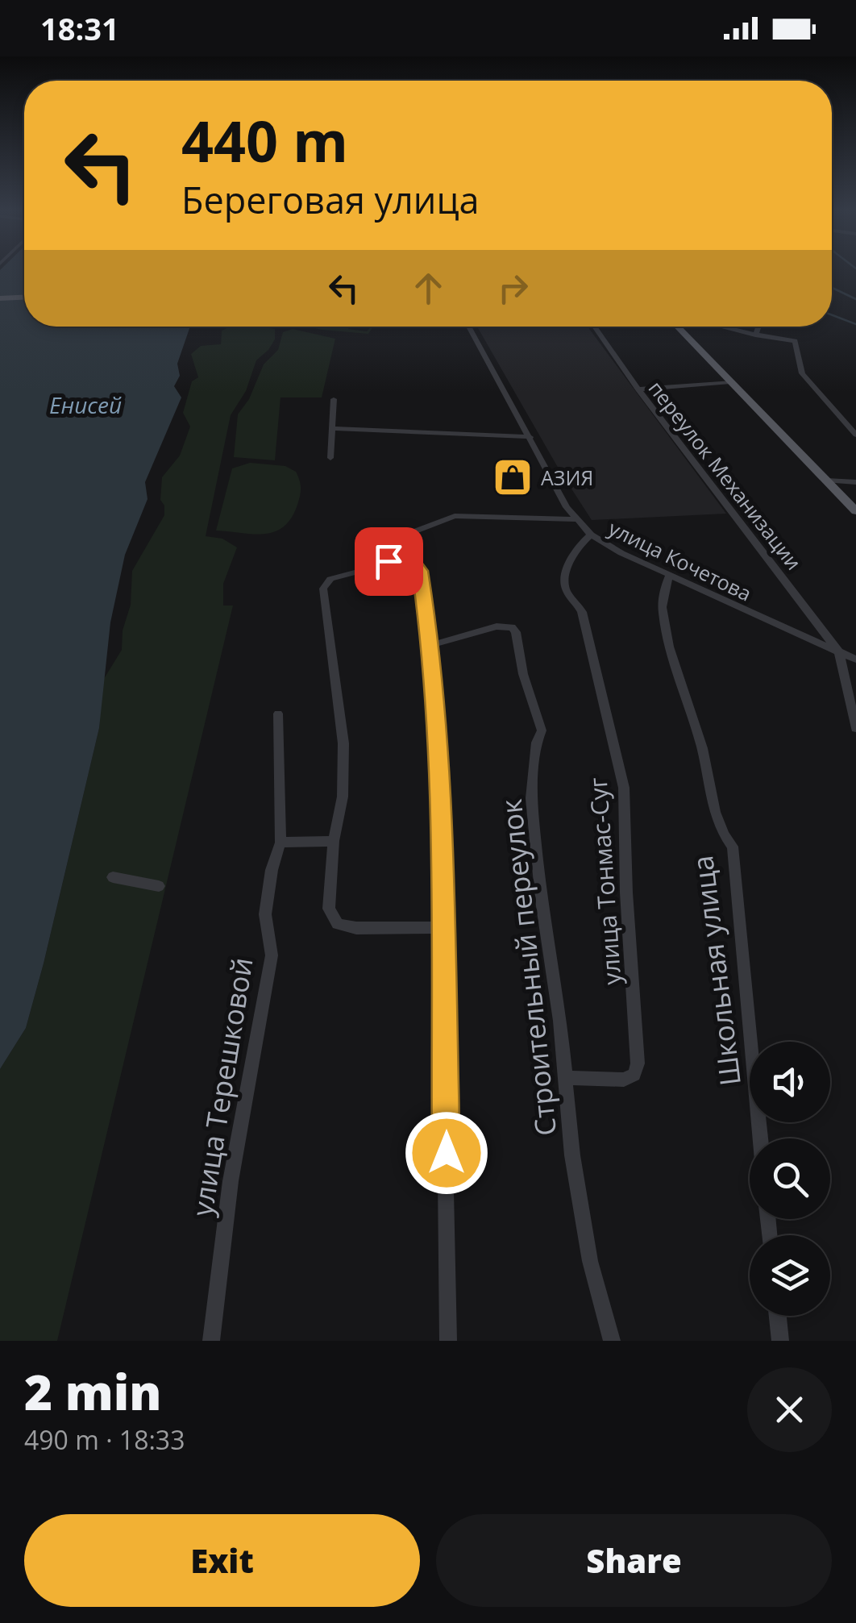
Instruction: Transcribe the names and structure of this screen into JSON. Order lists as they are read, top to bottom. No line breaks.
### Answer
{"streets":{"street":["переулок Механизации","улица Кочетова","улица Тонмас-Суг","Строительный переулок","Школьная улица","улица Терешковой"]},"crossings":[["переулок Механизации","улица Кочетова"],["улица Кочетова","улица Тонмас-Суг"],["улица Кочетова","Школьная улица"],["улица Тонмас-Суг","Строительный переулок"]],"water":["Енисей"],"places":{"shop":["АЗИЯ"]},"page":{"status":"18:31","turn":["440 m","Береговая улица"],"heading":["2 min","490 m · 18:33"],"buttons":["Exit","Share"]}}
